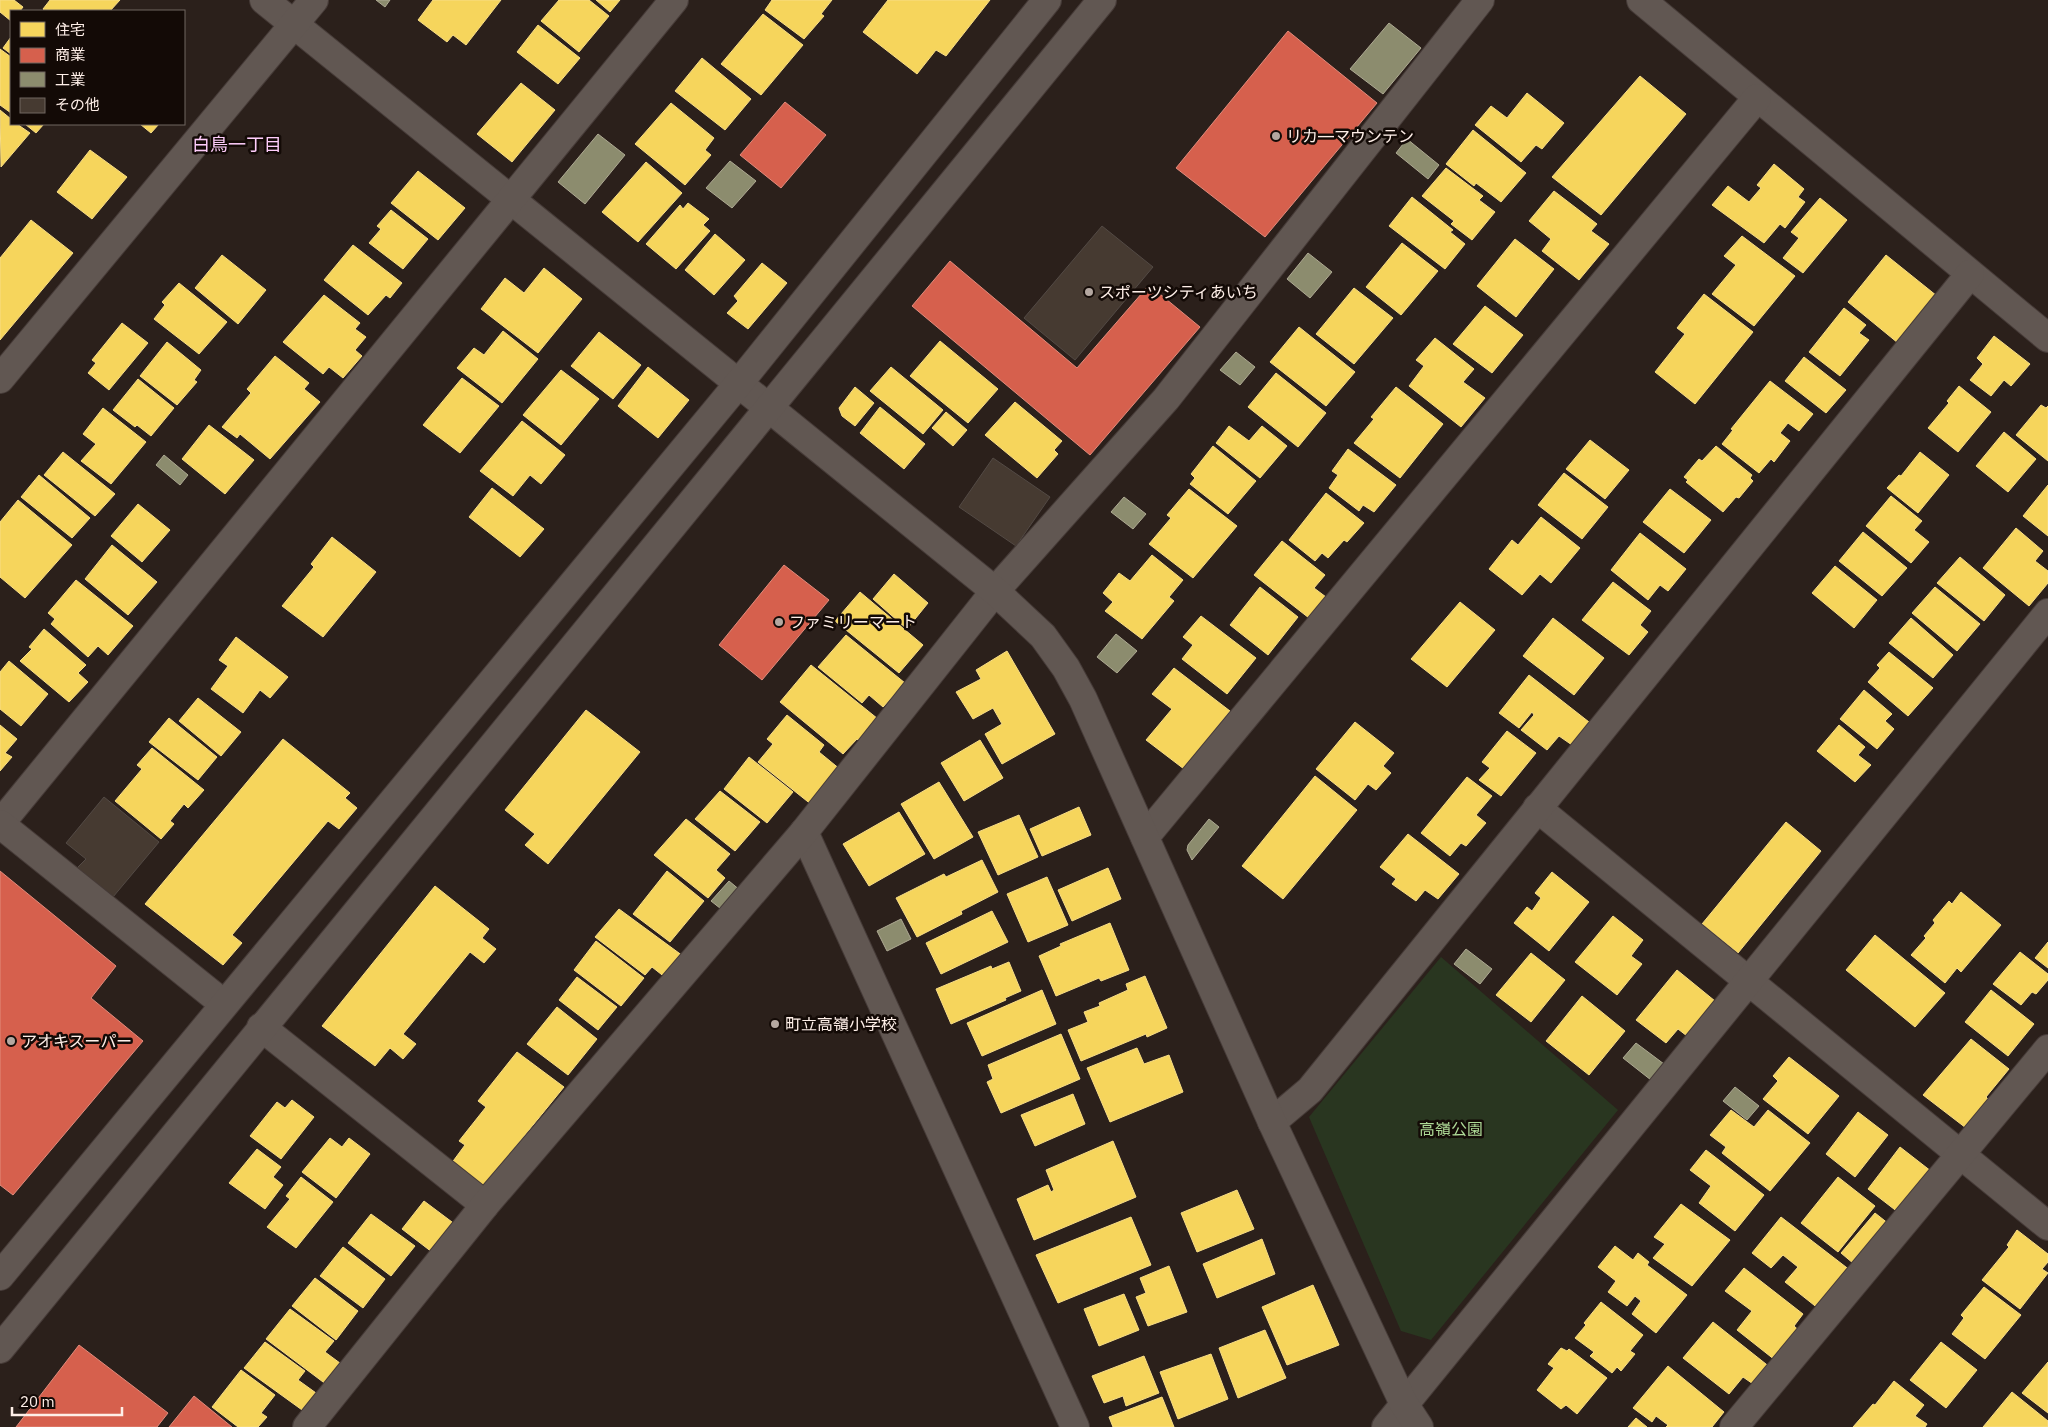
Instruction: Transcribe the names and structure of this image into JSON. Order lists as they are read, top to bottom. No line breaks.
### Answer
{"districts":["白鳥一丁目"],"parks":["高嶺公園"],"places":["リカ―マウンテン","スポーツシティあいち","ファミリーマート","町立高嶺小学校","アオキスーパー"],"legend":["住宅","商業","工業","その他"],"scale_bar":"20 m"}
